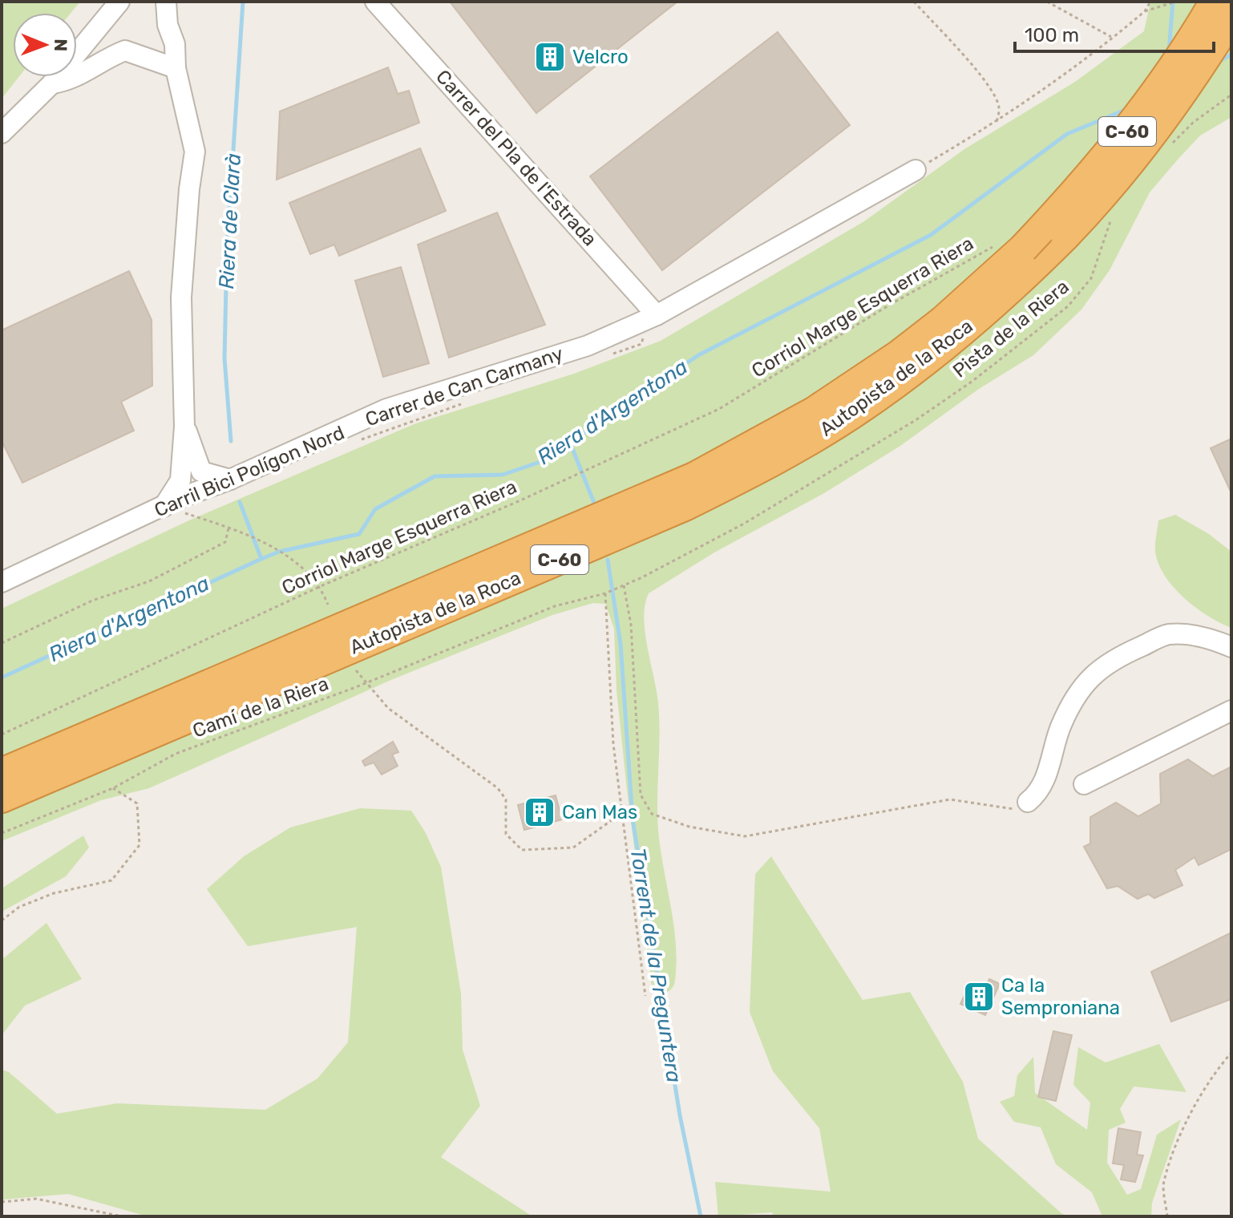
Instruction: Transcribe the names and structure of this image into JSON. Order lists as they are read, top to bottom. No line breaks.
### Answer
{"streets":{"highway":["C-60","Autopista de la Roca"],"street":["Carrer del Pla de l'Estrada","Carrer de Can Carmany"],"path":["Corriol Marge Esquerra Riera","Pista de la Riera","Carril Bici Polígon Nord","Camí de la Riera"]},"crossings":[["C-60","Corriol Marge Esquerra Riera"],["C-60","Autopista de la Roca"],["Carrer del Pla de l'Estrada","Carrer de Can Carmany"],["Corriol Marge Esquerra Riera","Autopista de la Roca"],["Pista de la Riera","Camí de la Riera"]],"water":["Riera de Clarà","Riera d'Argentona","Torrent de la Preguntera"],"places":{"building":["Velcro","Can Mas","Ca la Semproniana"]},"scale_bar":"100 m","north":"right"}
